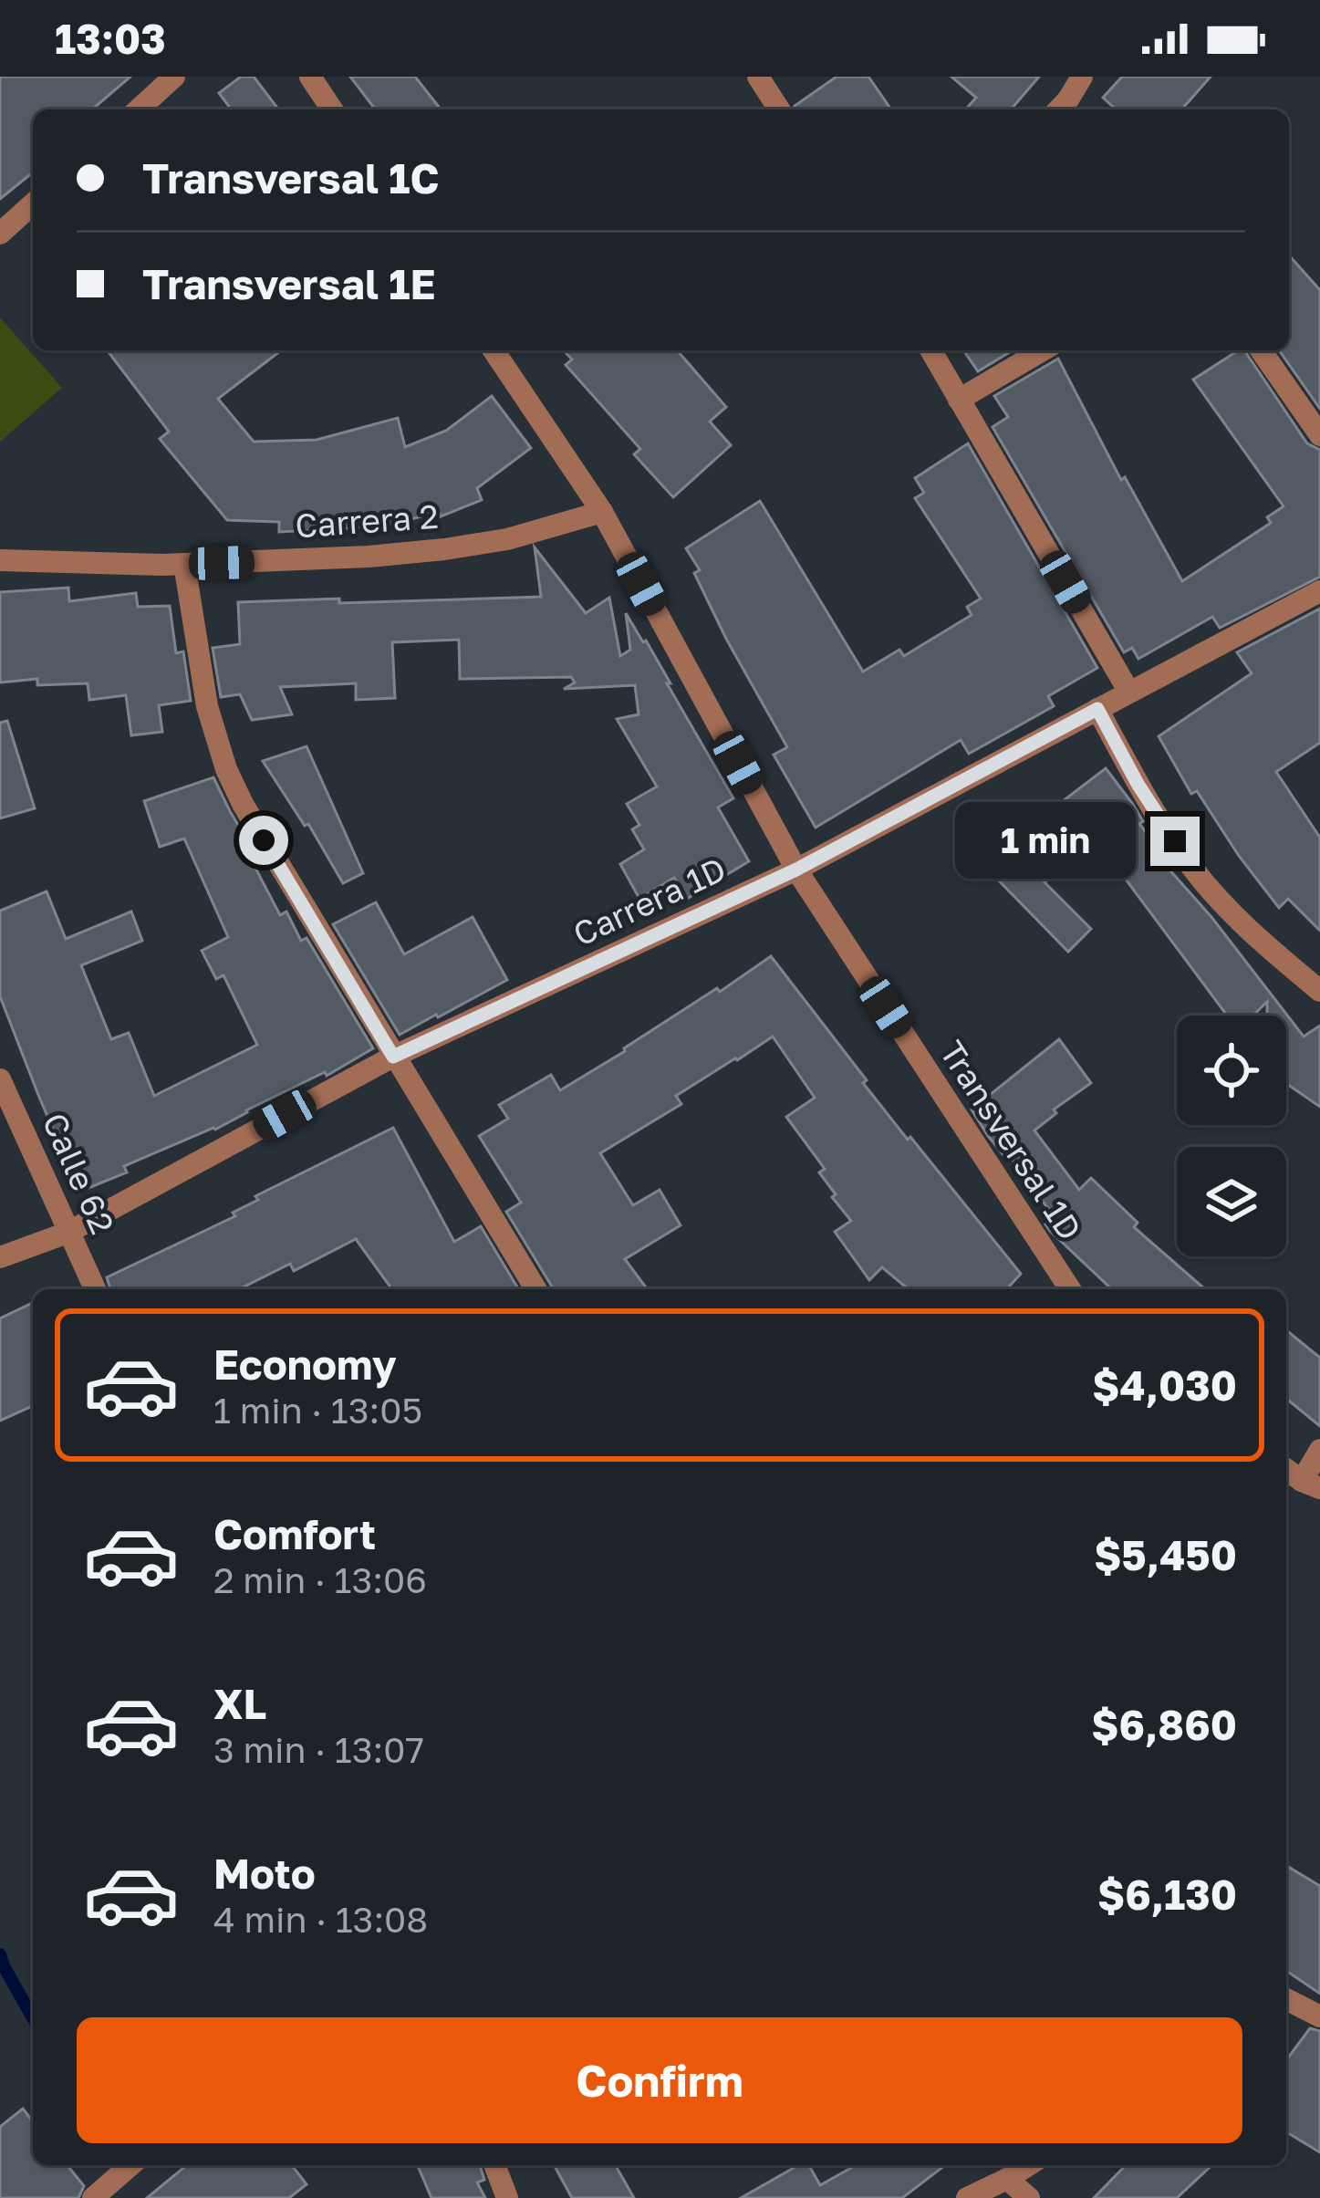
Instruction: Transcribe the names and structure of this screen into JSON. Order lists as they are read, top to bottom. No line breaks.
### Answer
{"streets":{"street":["Carrera 2","Carrera 1D","Transversal 1D","Calle 62"]},"crossings":[["Carrera 2","Transversal 1D"],["Carrera 1D","Transversal 1D"],["Carrera 1D","Calle 62"]],"page":{"status":"13:03","banner":["Transversal 1C","Transversal 1E"],"bubble":"1 min","list":[{"name":"Economy","note":"1 min · 13:05","value":"$4,030"},{"name":"Comfort","note":"2 min · 13:06","value":"$5,450"},{"name":"XL","note":"3 min · 13:07","value":"$6,860"},{"name":"Moto","note":"4 min · 13:08","value":"$6,130"}],"buttons":"Confirm"}}
